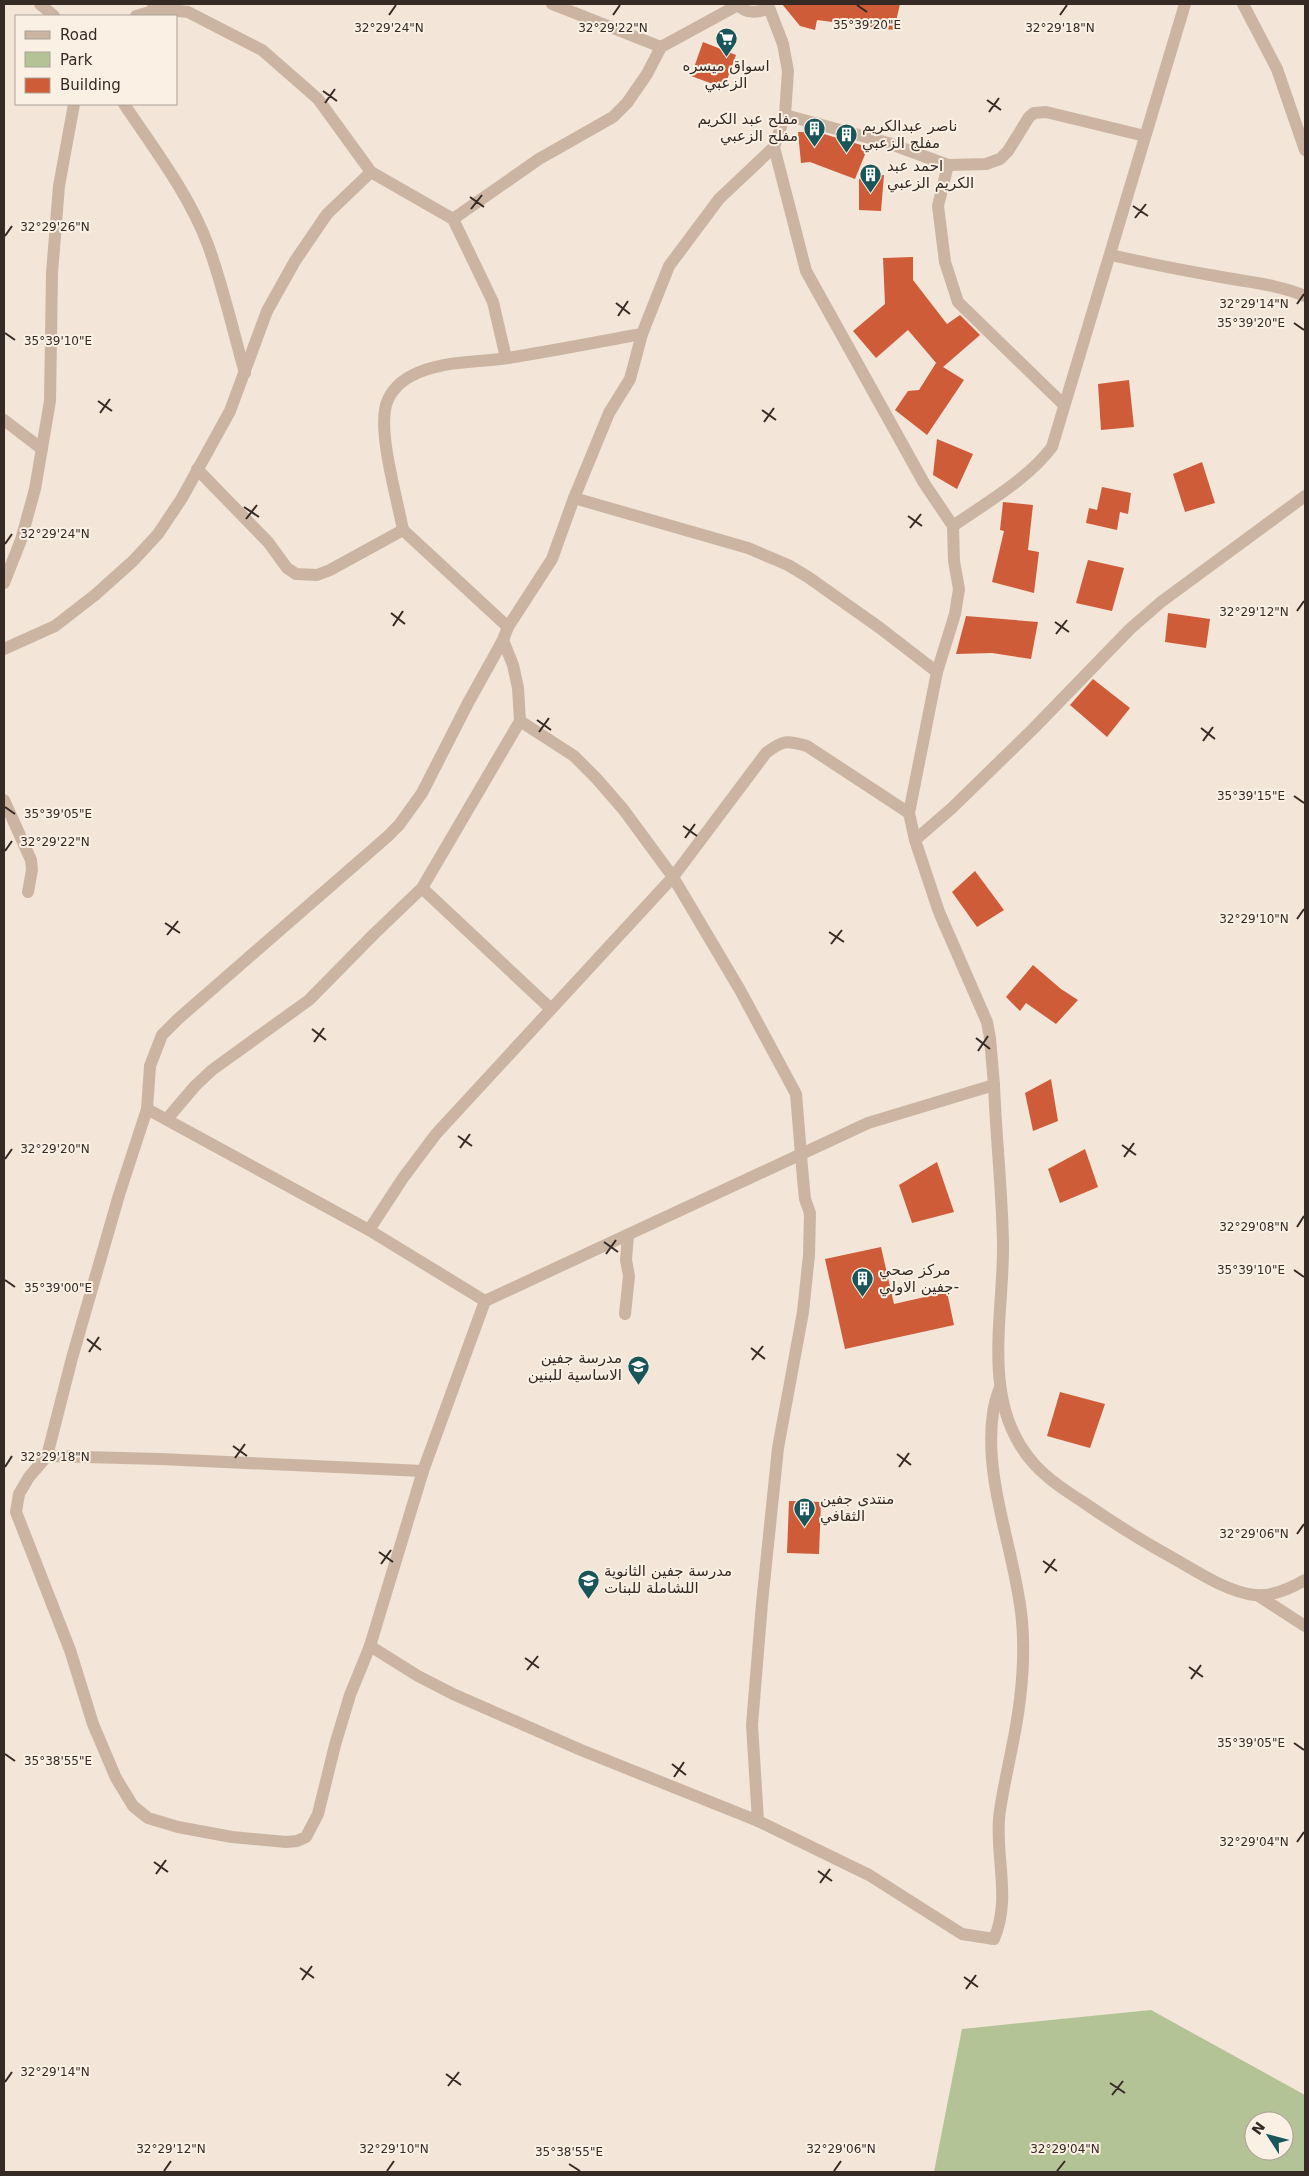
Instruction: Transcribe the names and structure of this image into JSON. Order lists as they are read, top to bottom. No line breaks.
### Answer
{"places":{"supermarket":["اسواق ميسره الزعبي"],"building":["مفلح عبد الكريم مفلح الزعبي","ناصر عبدالكريم مفلج الزعبي","احمد عبد الكريم الزعبي","مركز صحي جفين الاولي-","منتدى جفين الثقافي"],"school or university":["مدرسة جفين الاساسية للبنين","مدرسة جفين الثانوية اللشاملة للبنات"]},"legend":["Road","Park","Building"],"north":"top left","coordinates":["35°39'20\"E","32°29'18\"N","32°29'24\"N","32°29'22\"N","32°29'26\"N","32°29'14\"N","35°39'10\"E","32°29'12\"N","35°39'15\"E","35°39'05\"E","32°29'10\"N","32°29'20\"N","32°29'08\"N","35°39'00\"E","32°29'06\"N","35°38'55\"E","32°29'04\"N"]}
